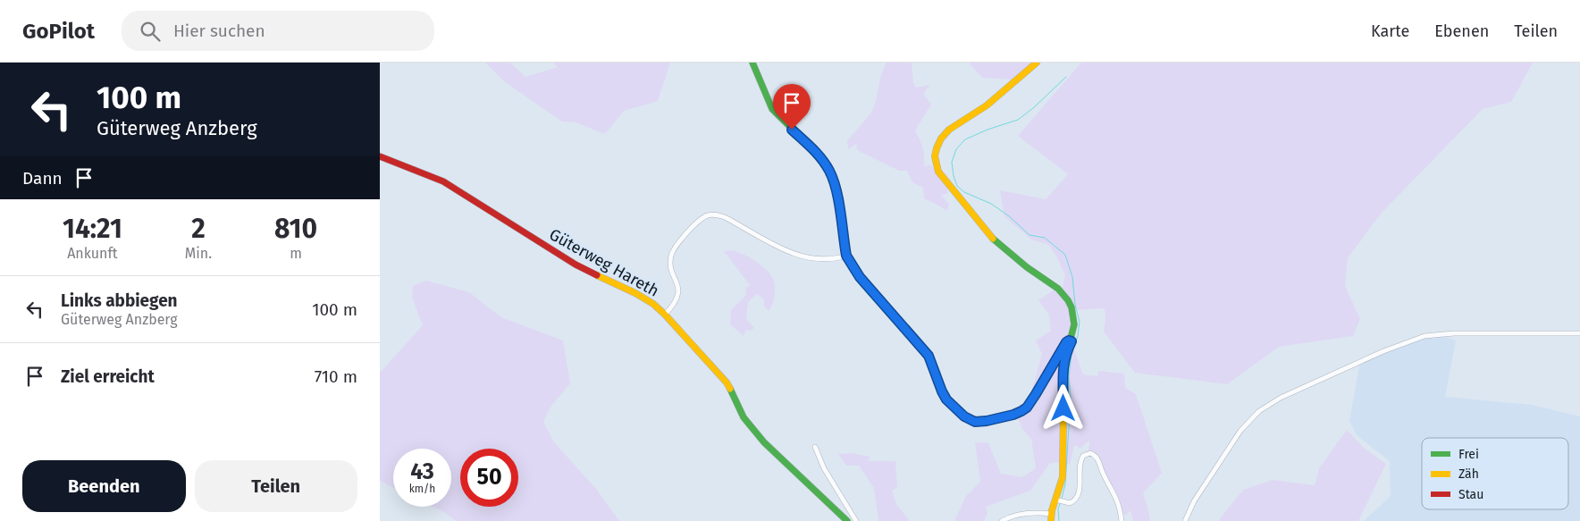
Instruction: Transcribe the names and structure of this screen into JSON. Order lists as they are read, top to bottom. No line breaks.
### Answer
{"streets":{"street":["Güterweg Hareth"]},"legend":["Frei","Zäh","Stau"],"page":{"header":"GoPilot","search":"Hier suchen","nav":["Karte","Ebenen","Teilen"],"turn":["100 m","Güterweg Anzberg"],"then":"Dann","eta":["14:21","Ankunft","2","Min.","810","m"],"list":[{"name":"Links abbiegen","note":"Güterweg Anzberg","value":"100 m"},{"name":"Ziel erreicht","value":"710 m"}],"speed":"43 km/h","limit":"50","buttons":["Beenden","Teilen"]}}
